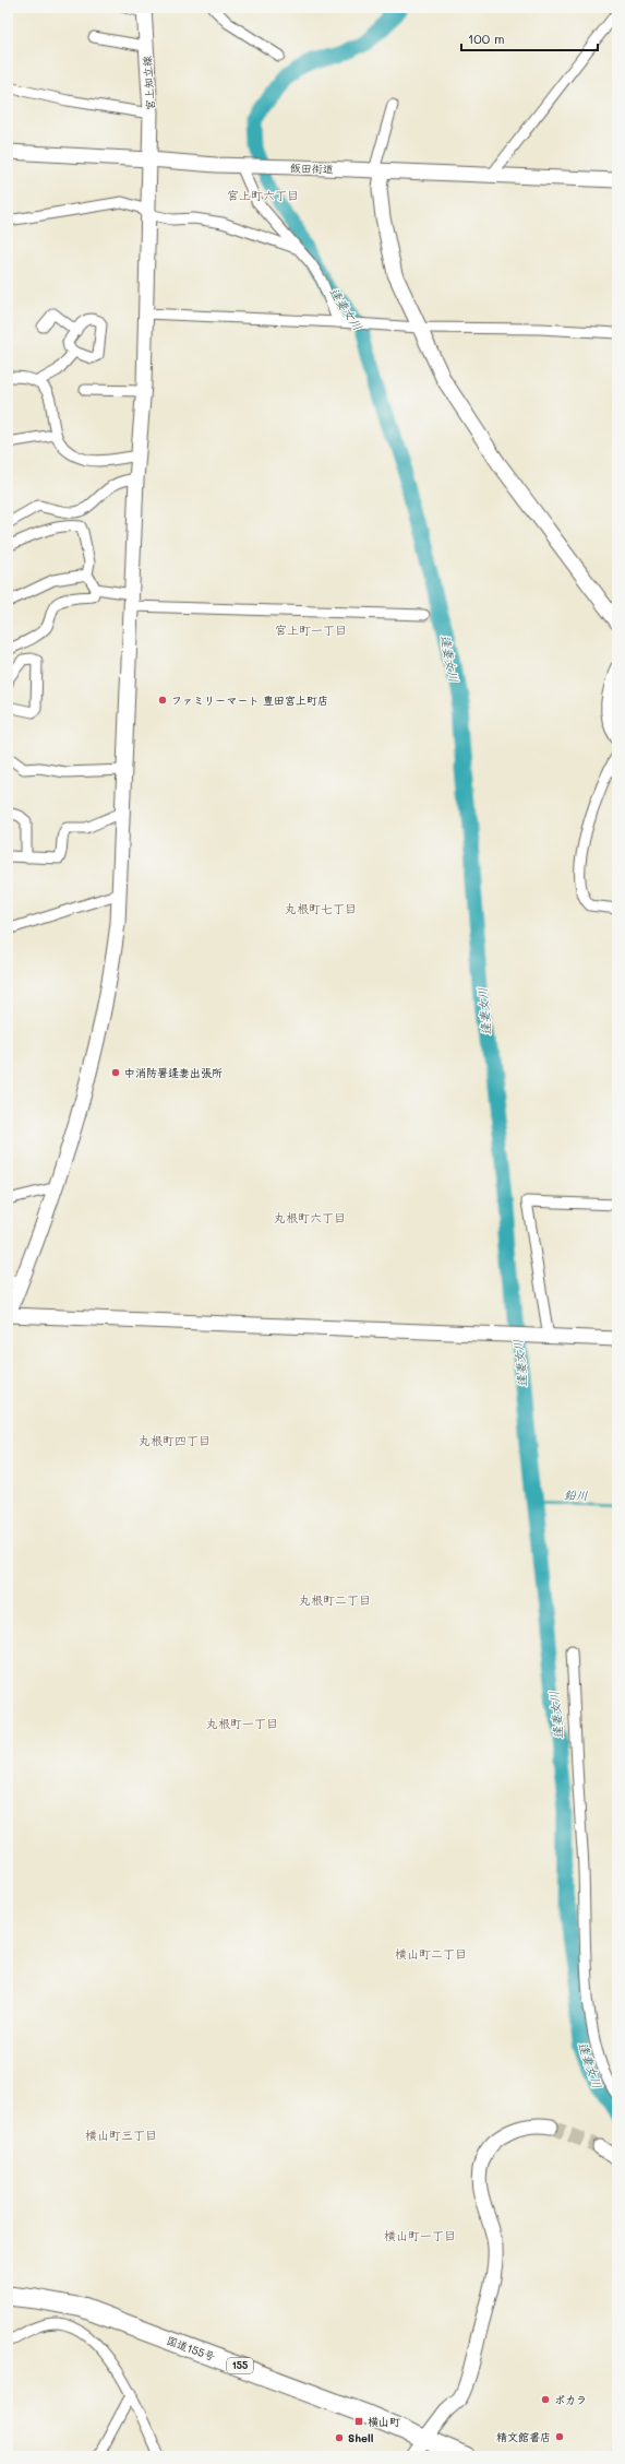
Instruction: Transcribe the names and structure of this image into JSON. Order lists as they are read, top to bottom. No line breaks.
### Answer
{"streets":{"highway":["国道155号","155"],"street":["宮上知立線","飯田街道"]},"crossings":[["宮上知立線","飯田街道"]],"districts":["宮上町六丁目","宮上町一丁目","丸根町七丁目","丸根町六丁目","丸根町四丁目","丸根町二丁目","丸根町一丁目","横山町二丁目","横山町三丁目","横山町一丁目"],"water":["逢妻女川","鉛川"],"places":{"other":["ファミリーマート 豊田宮上町店","中消防署逢妻出張所","ポカラ","精文館書店","Shell"],"transit":["横山町"]},"scale_bar":"100 m"}
